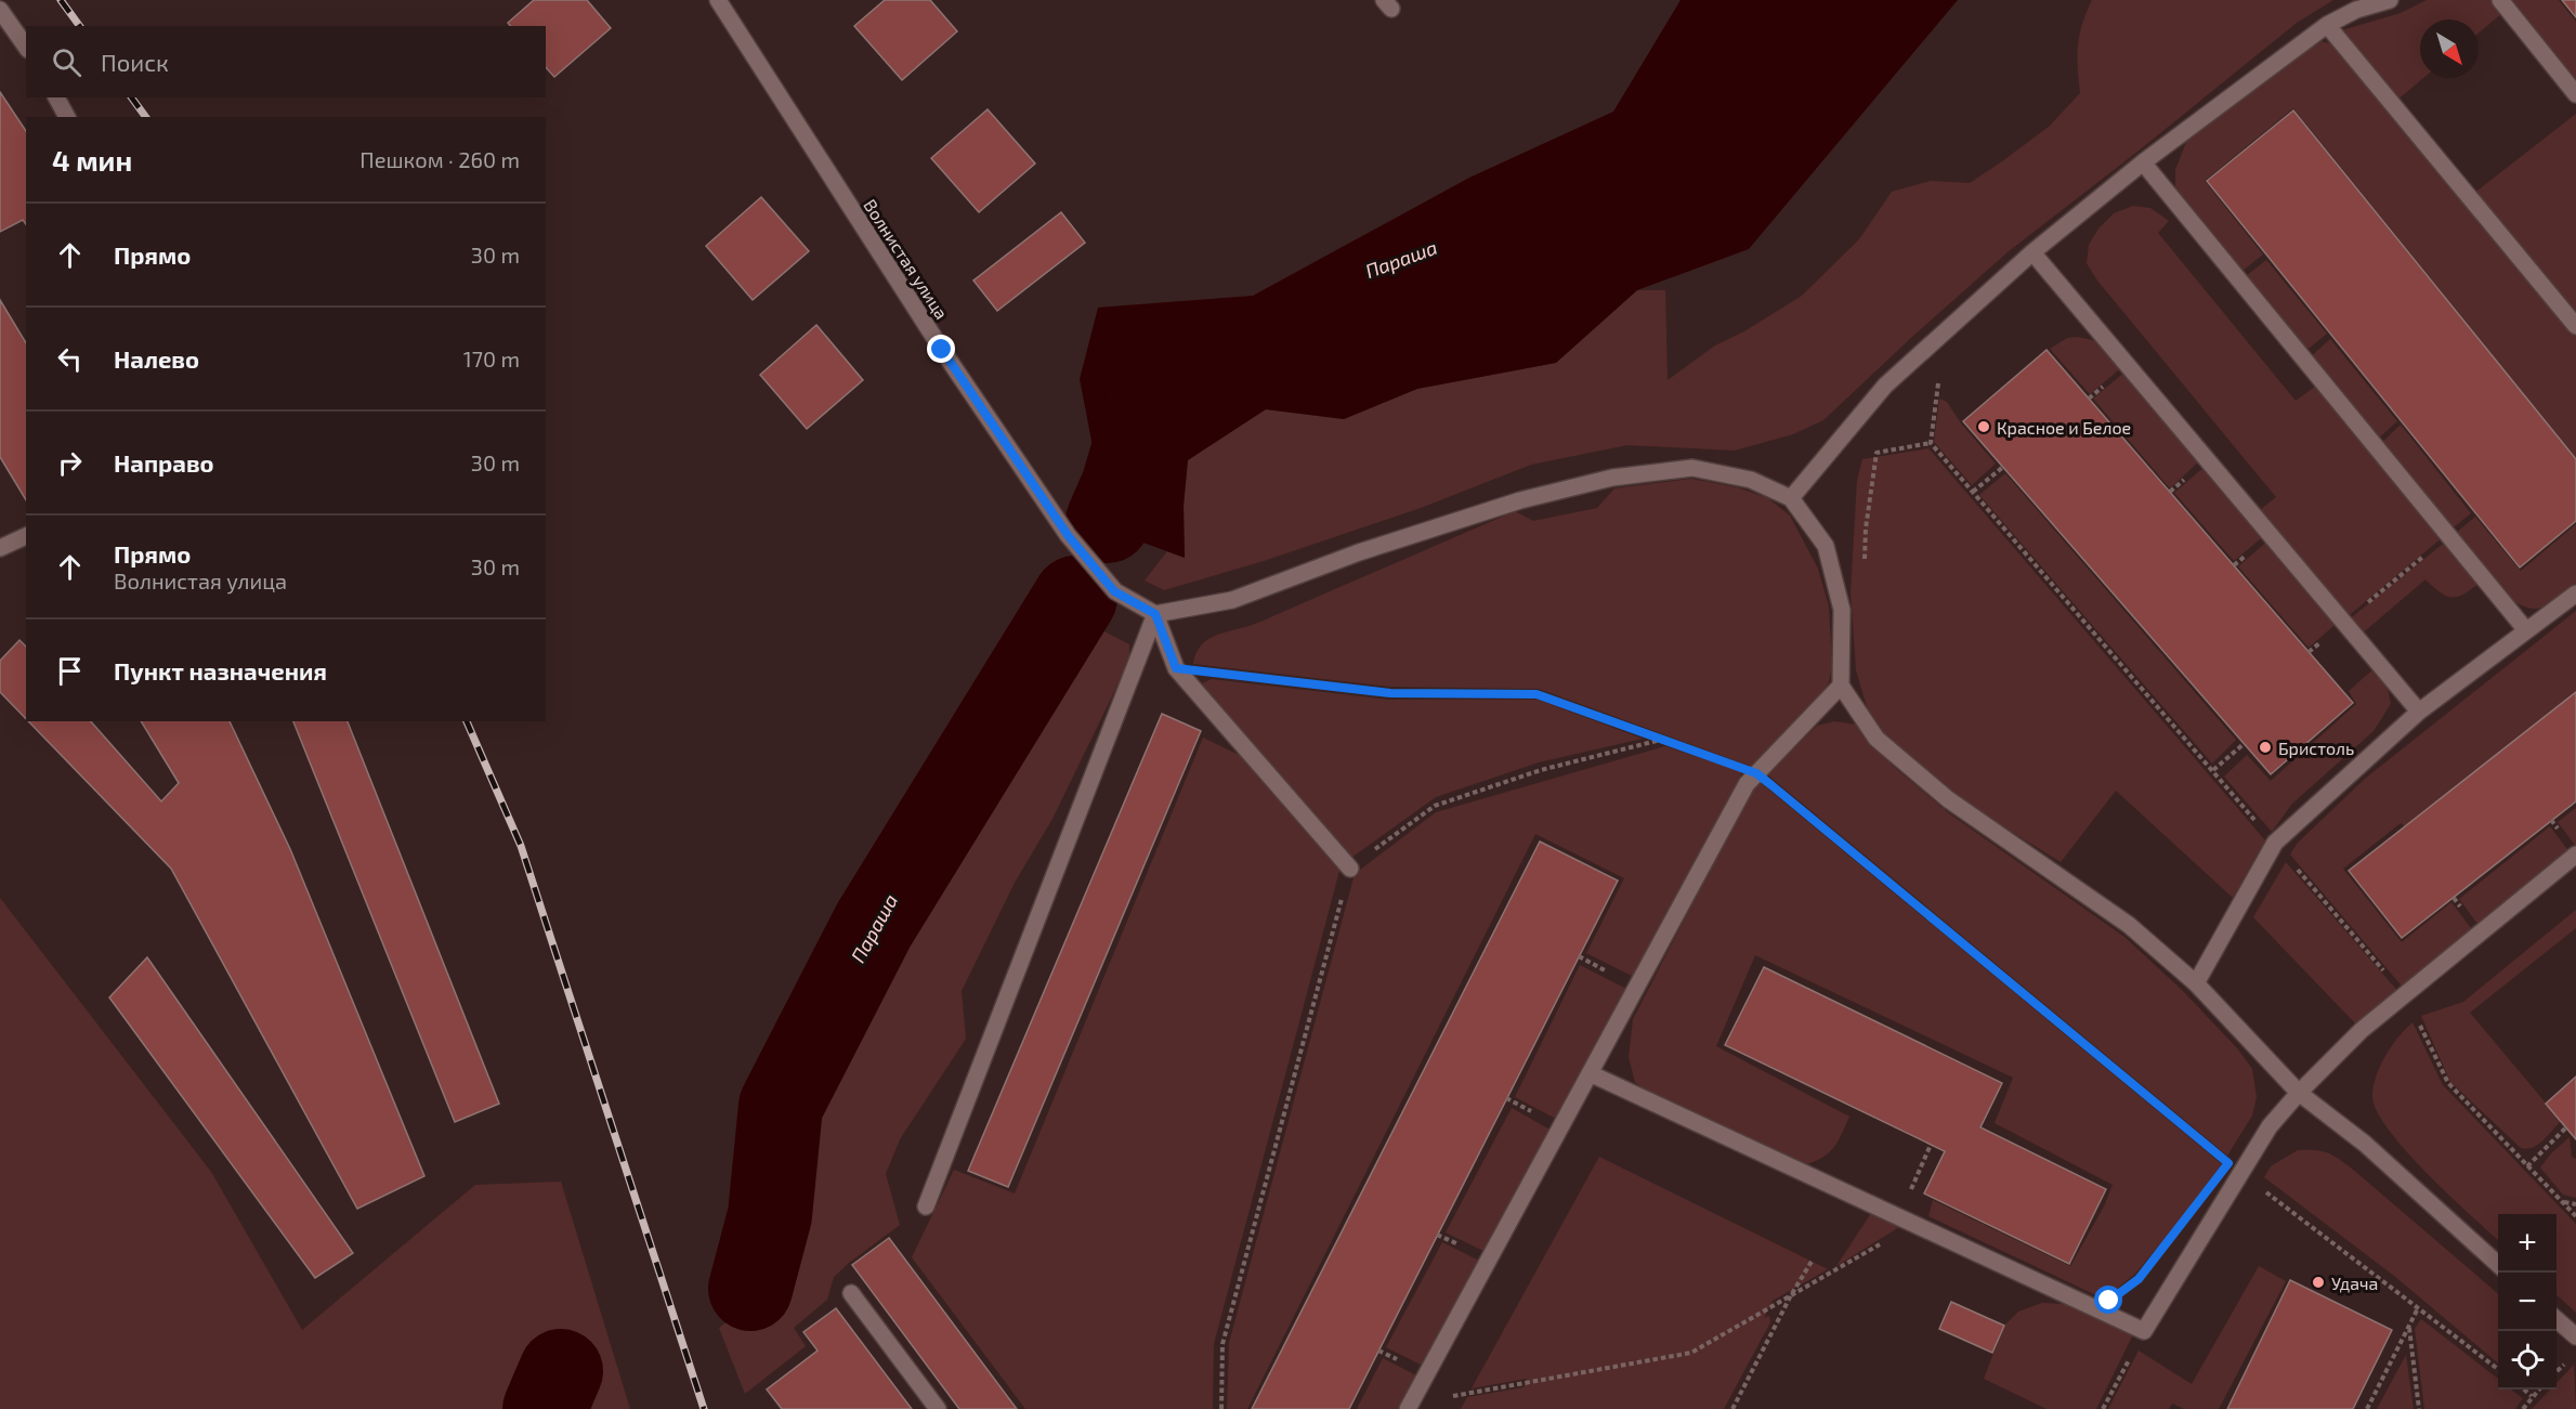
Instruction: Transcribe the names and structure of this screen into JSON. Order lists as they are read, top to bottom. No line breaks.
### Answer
{"streets":{"street":["Волнистая улица"]},"water":["Параша"],"places":["Красное и Белое","Бристоль","Удача"],"north":"bottom right","page":{"search":"Поиск","heading":["4 мин","Пешком · 260 m"],"list":[["Прямо","30 m"],["Налево","170 m"],["Направо","30 m"],["Прямо","Волнистая улица","30 m"],"Пункт назначения"],"map_buttons":["+","−"]}}
